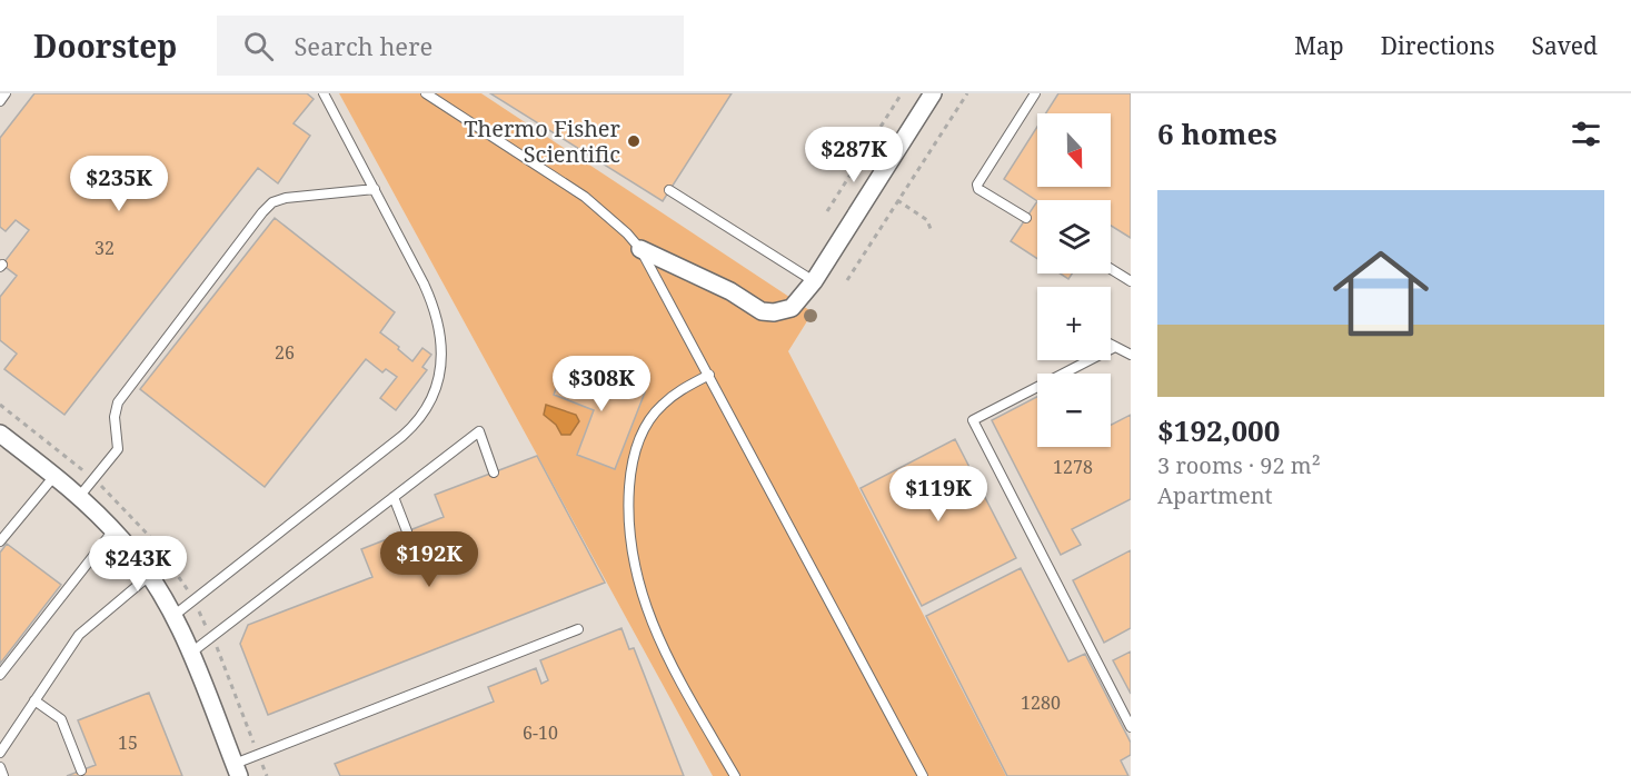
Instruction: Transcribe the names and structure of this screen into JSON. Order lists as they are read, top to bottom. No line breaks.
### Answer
{"places":["Thermo Fisher Scientific"],"house_numbers":["32","26","1278","1280","6-10","15"],"north":"bottom","page":{"header":"Doorstep","search":"Search here","nav":["Map","Directions","Saved"],"heading":"6 homes","map_buttons":["+","−"],"price":["$287K","$235K","$308K","$119K","$192K","$243K"],"list":[{"name":"$192,000","note":"3 rooms · 92 m² · Apartment"}]}}
